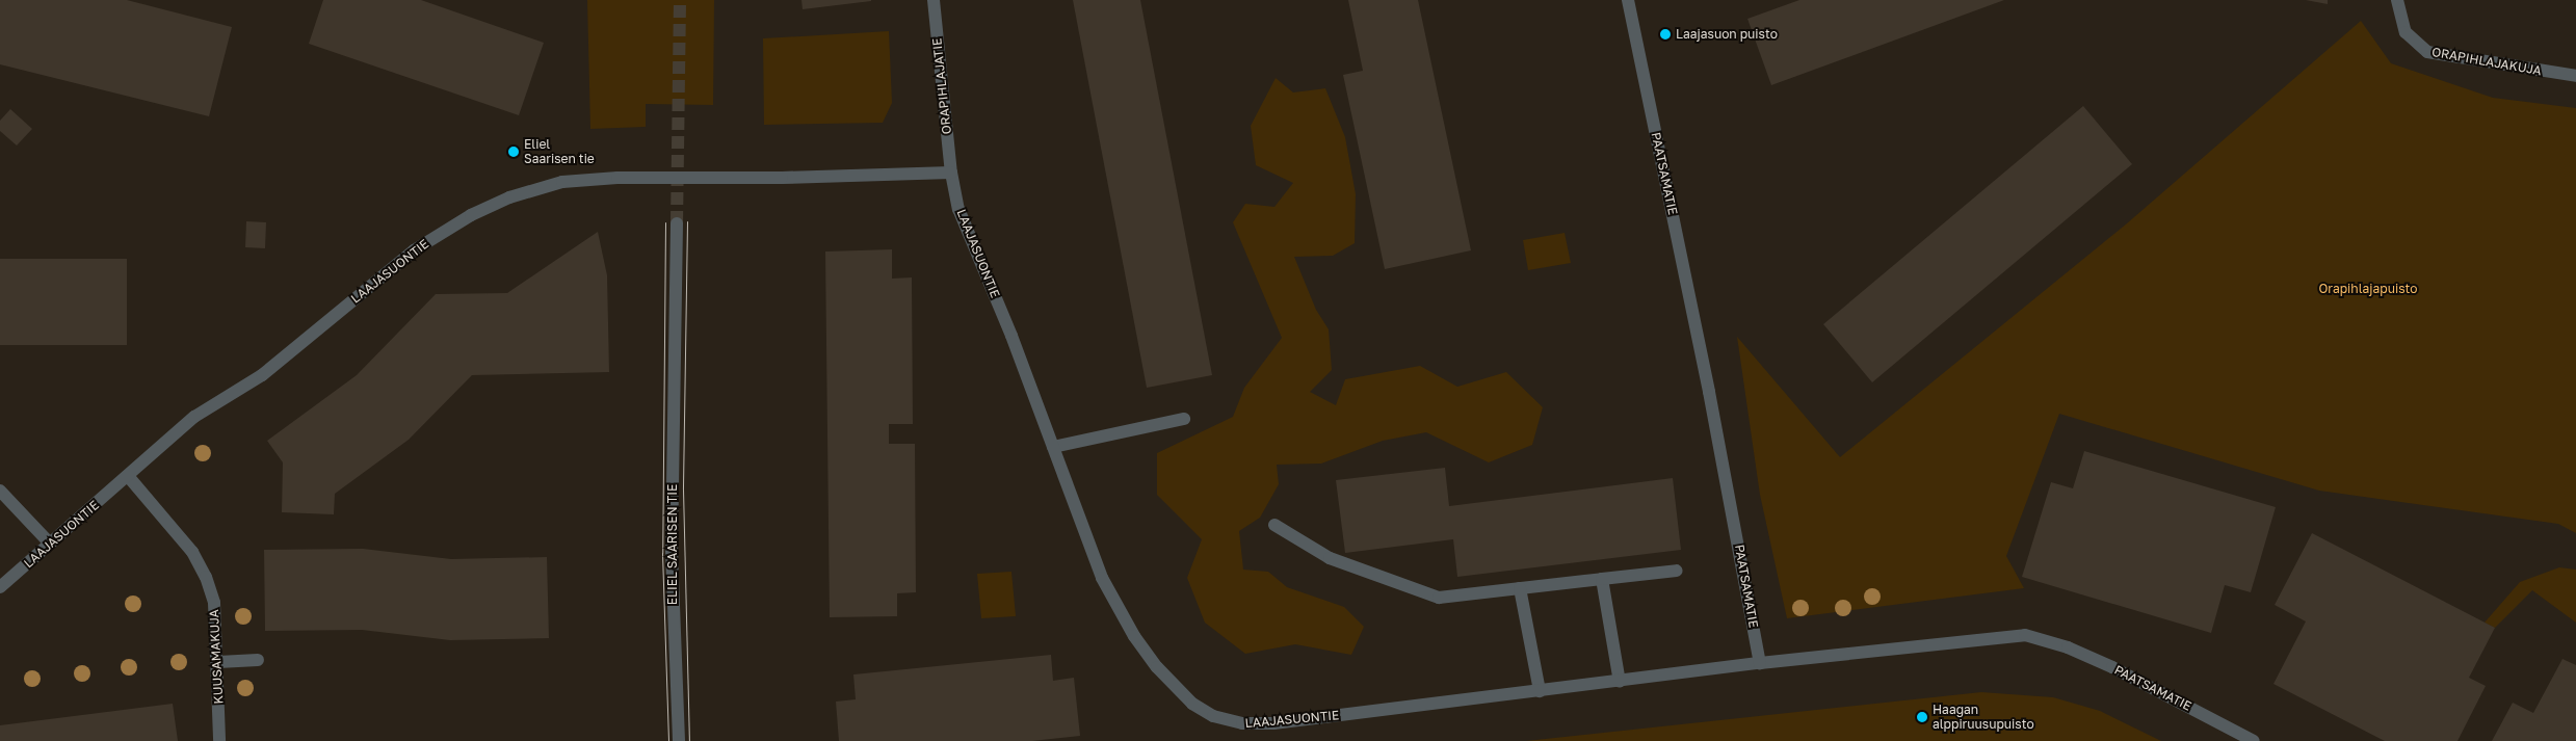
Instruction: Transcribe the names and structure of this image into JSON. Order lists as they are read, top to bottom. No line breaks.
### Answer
{"streets":{"street":["ORAPIHLAJAKUJA","ORAPIHLAJATIE","PAATSAMATIE","LAAJASUONTIE","ELIEL SAARISEN TIE","KUUSAMAKUJA"]},"crossings":[["ORAPIHLAJATIE","LAAJASUONTIE"],["PAATSAMATIE","LAAJASUONTIE"],["LAAJASUONTIE","KUUSAMAKUJA"]],"parks":["Orapihlajapuisto"],"places":["Laajasuon puisto","Eliel Saarisen tie","Haagan alppiruusupuisto"]}
